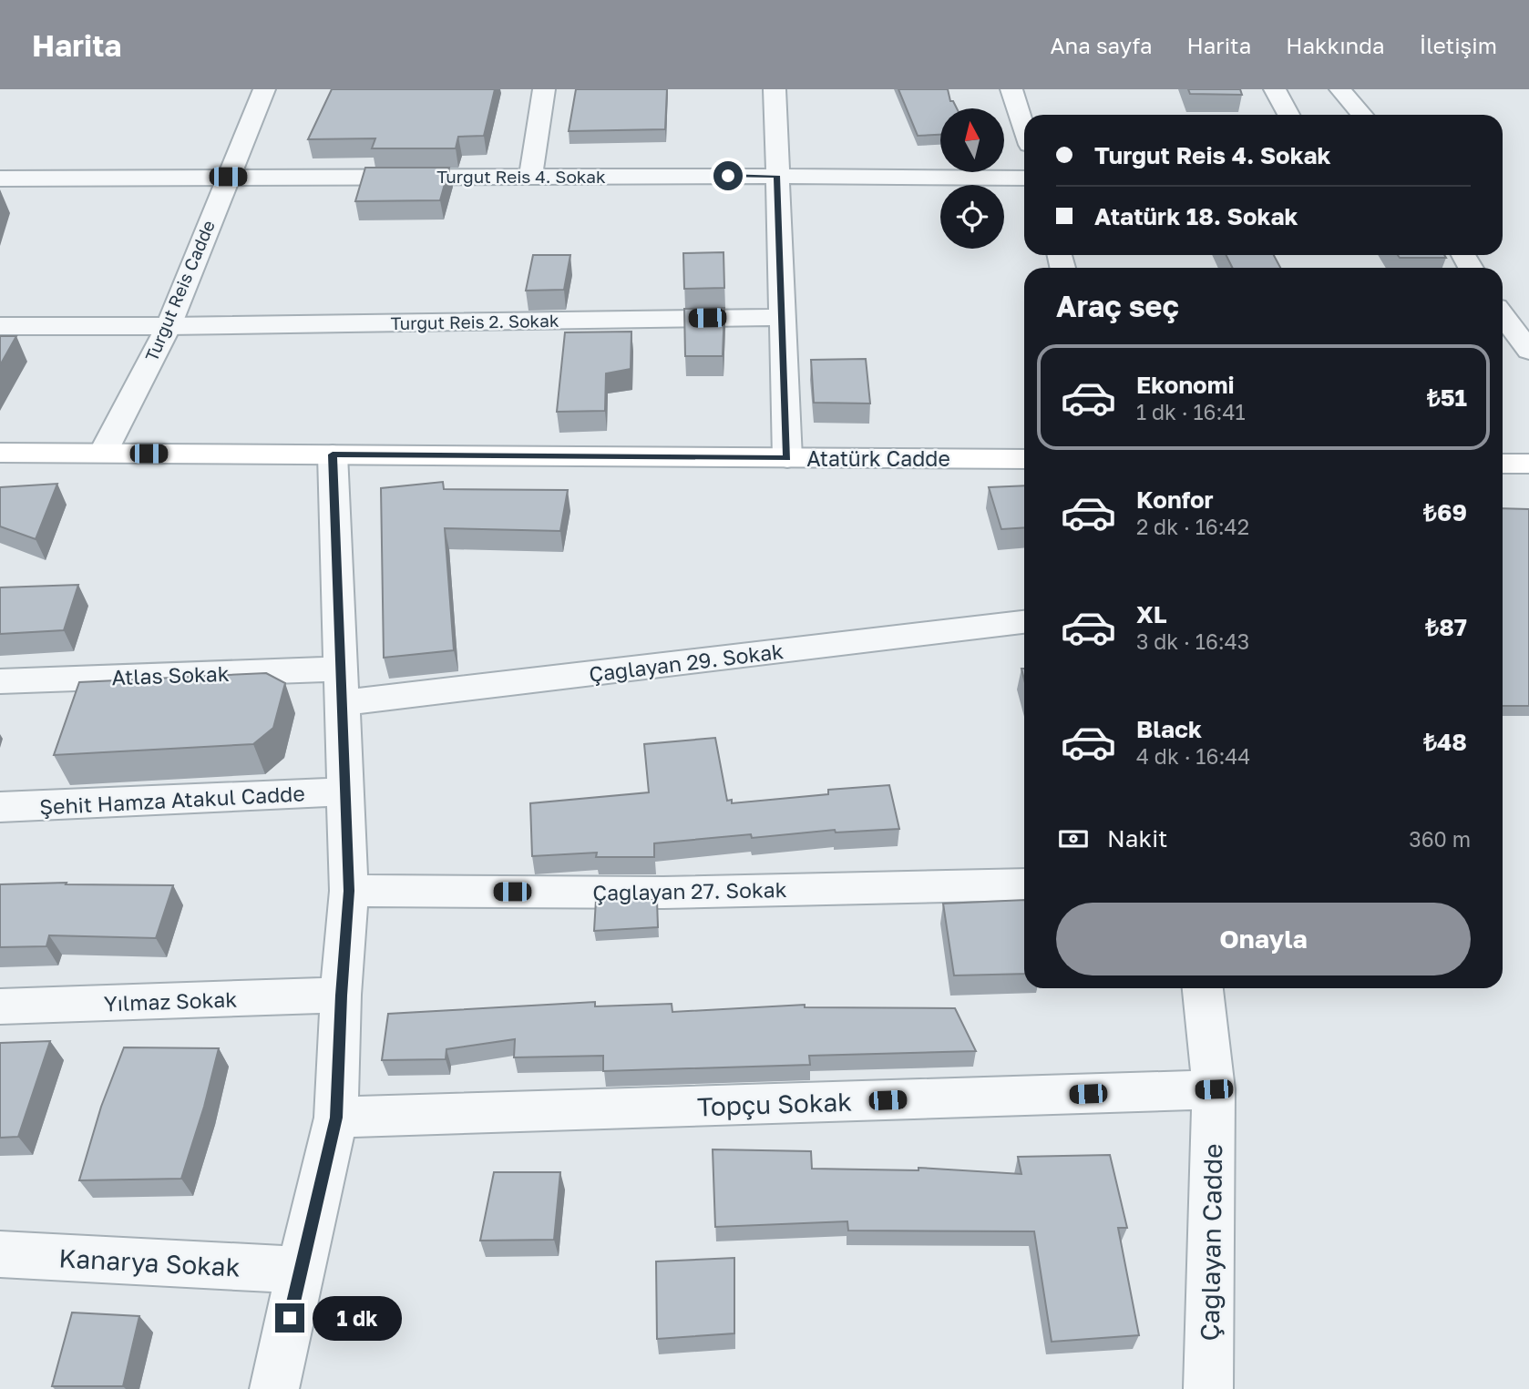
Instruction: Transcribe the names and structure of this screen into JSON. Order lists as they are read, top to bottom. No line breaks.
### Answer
{"streets":{"main road":["Atatürk Cadde"],"street":["Turgut Reis 4. Sokak","Turgut Reis Cadde","Turgut Reis 2. Sokak","Çağlayan 29. Sokak","Atlas Sokak","Şehit Hamza Atakul Cadde","Çağlayan 27. Sokak","Yılmaz Sokak","Topçu Sokak","Çağlayan Cadde","Kanarya Sokak"]},"crossings":[["Turgut Reis 4. Sokak","Turgut Reis Cadde"],["Turgut Reis Cadde","Turgut Reis 2. Sokak"],["Turgut Reis Cadde","Atatürk Cadde"],["Çağlayan 29. Sokak","Atlas Sokak"],["Topçu Sokak","Çağlayan Cadde"]],"north":"top","page":{"header":"Harita","nav":["Ana sayfa","Harita","Hakkında","İletişim"],"banner":["Turgut Reis 4. Sokak","Atatürk 18. Sokak"],"heading":"Araç seç","list":[{"name":"Ekonomi","note":"1 dk · 16:41","value":"₺51"},{"name":"Konfor","note":"2 dk · 16:42","value":"₺69"},{"name":"XL","note":"3 dk · 16:43","value":"₺87"},{"name":"Black","note":"4 dk · 16:44","value":"₺48"}],"pay":["Nakit","360 m"],"buttons":"Onayla","bubble":"1 dk"}}
